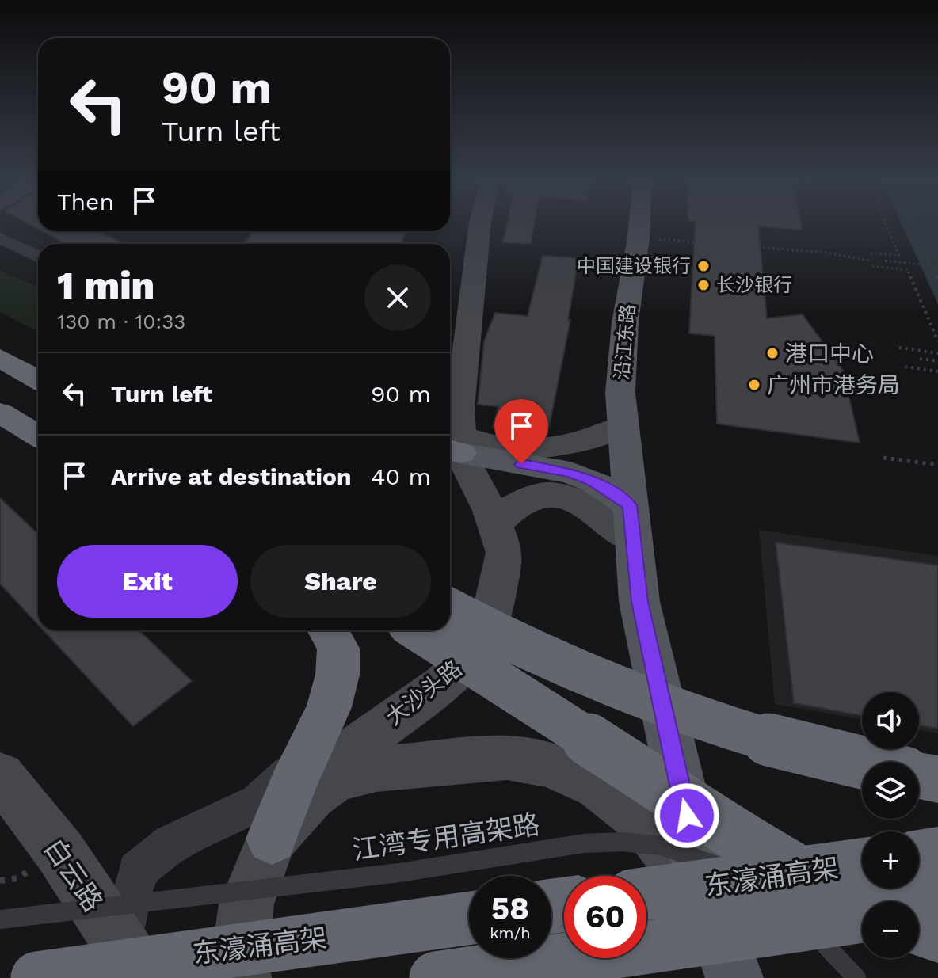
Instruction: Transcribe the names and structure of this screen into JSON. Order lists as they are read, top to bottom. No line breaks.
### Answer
{"streets":{"highway":["东濠涌高架"],"main road":["沿江东路","大沙头路","白云路"],"lane":["江湾专用高架路"]},"places":["中国建设银行","长沙银行","港口中心","广州市港务局"],"page":{"turn":["90 m","Turn left"],"then":"Then","heading":["1 min","130 m · 10:33"],"list":[{"name":"Turn left","value":"90 m"},{"name":"Arrive at destination","value":"40 m"}],"buttons":["Exit","Share"],"map_buttons":["+","−"],"speed":"58 km/h","limit":"60"}}
